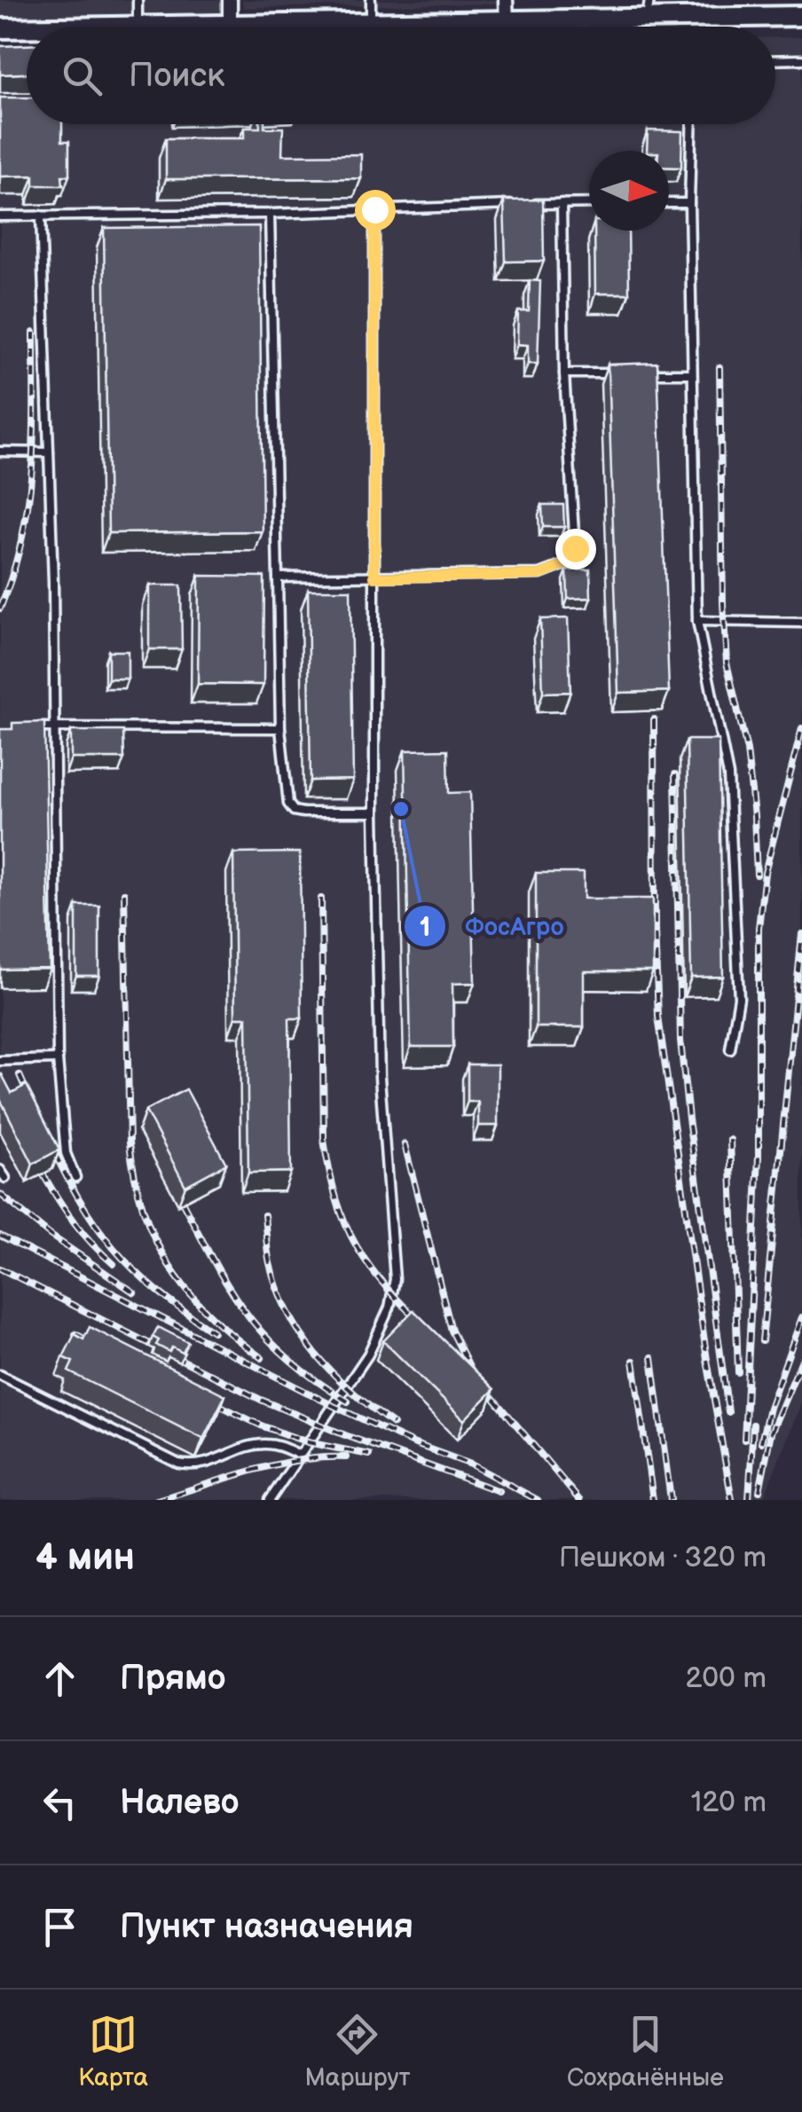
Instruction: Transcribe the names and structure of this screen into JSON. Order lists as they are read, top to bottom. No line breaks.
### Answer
{"places":["ФосАгро"],"north":"right","page":{"search":"Поиск","heading":["4 мин","Пешком · 320 m"],"list":[["Прямо","200 m"],["Налево","120 m"],"Пункт назначения"],"nav":["Карта","Маршрут","Сохранённые"]}}
